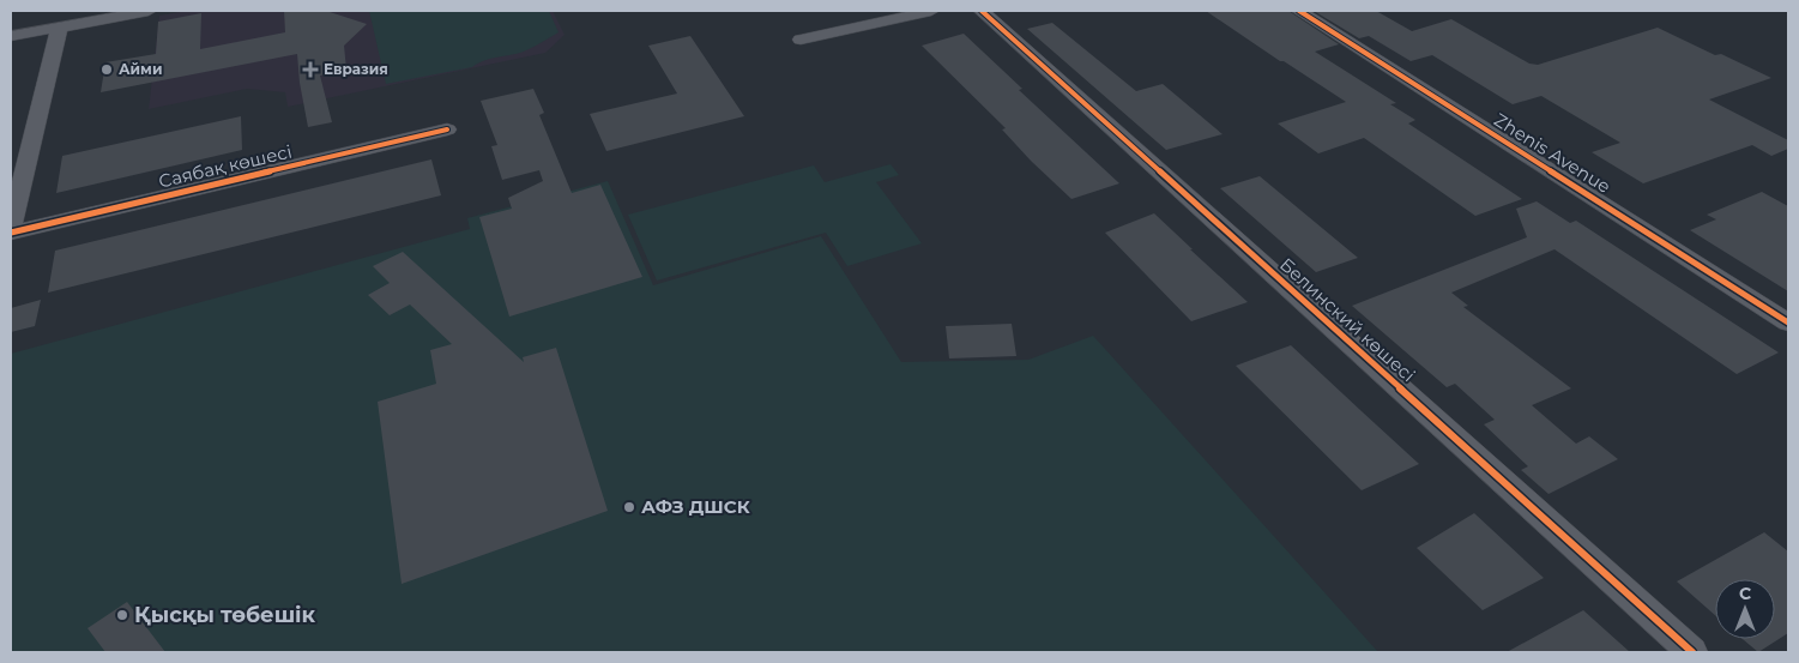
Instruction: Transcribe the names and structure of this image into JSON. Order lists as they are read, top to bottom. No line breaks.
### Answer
{"streets":{"street":["Zhenis Avenue","Саябақ көшесі","Белинский көшесі"]},"places":{"other":["Айми","АФЗ ДШСК","Қысқы төбешік"],"health":["Евразия"]},"north":"top"}
